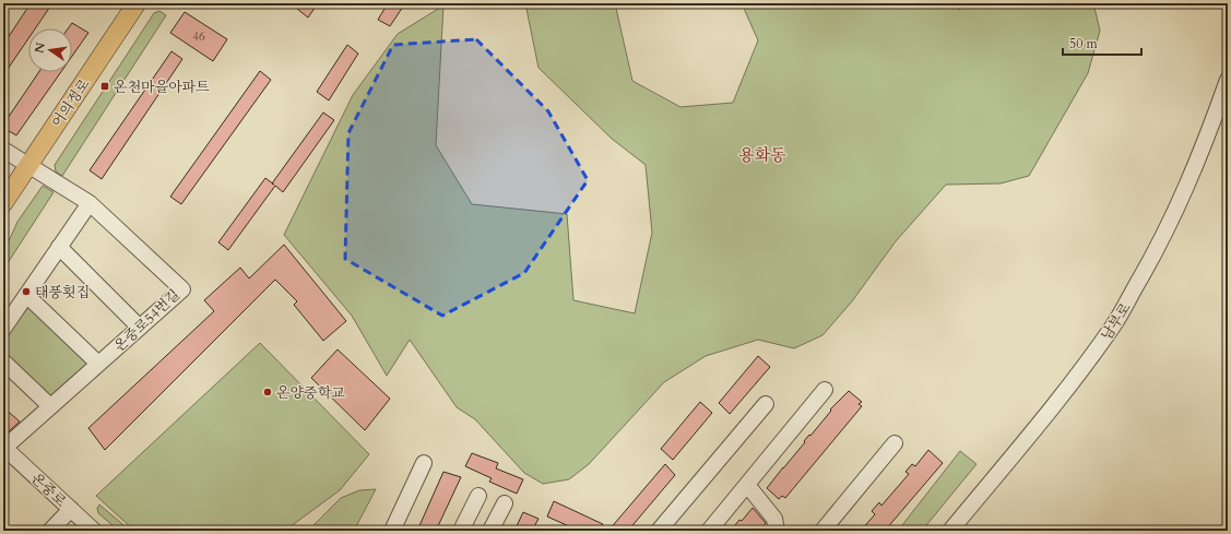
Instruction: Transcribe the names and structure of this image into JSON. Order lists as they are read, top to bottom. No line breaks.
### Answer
{"streets":{"main road":["어의정로"],"street":["온중로54번길","남부로","온중로"]},"crossings":[["어의정로","온중로54번길"],["온중로54번길","온중로"]],"districts":["용화동"],"places":{"transit":["온천마을아파트"],"other":["태풍횟집","온양중학교"]},"house_numbers":["46"],"scale_bar":"50 m","north":"left"}
